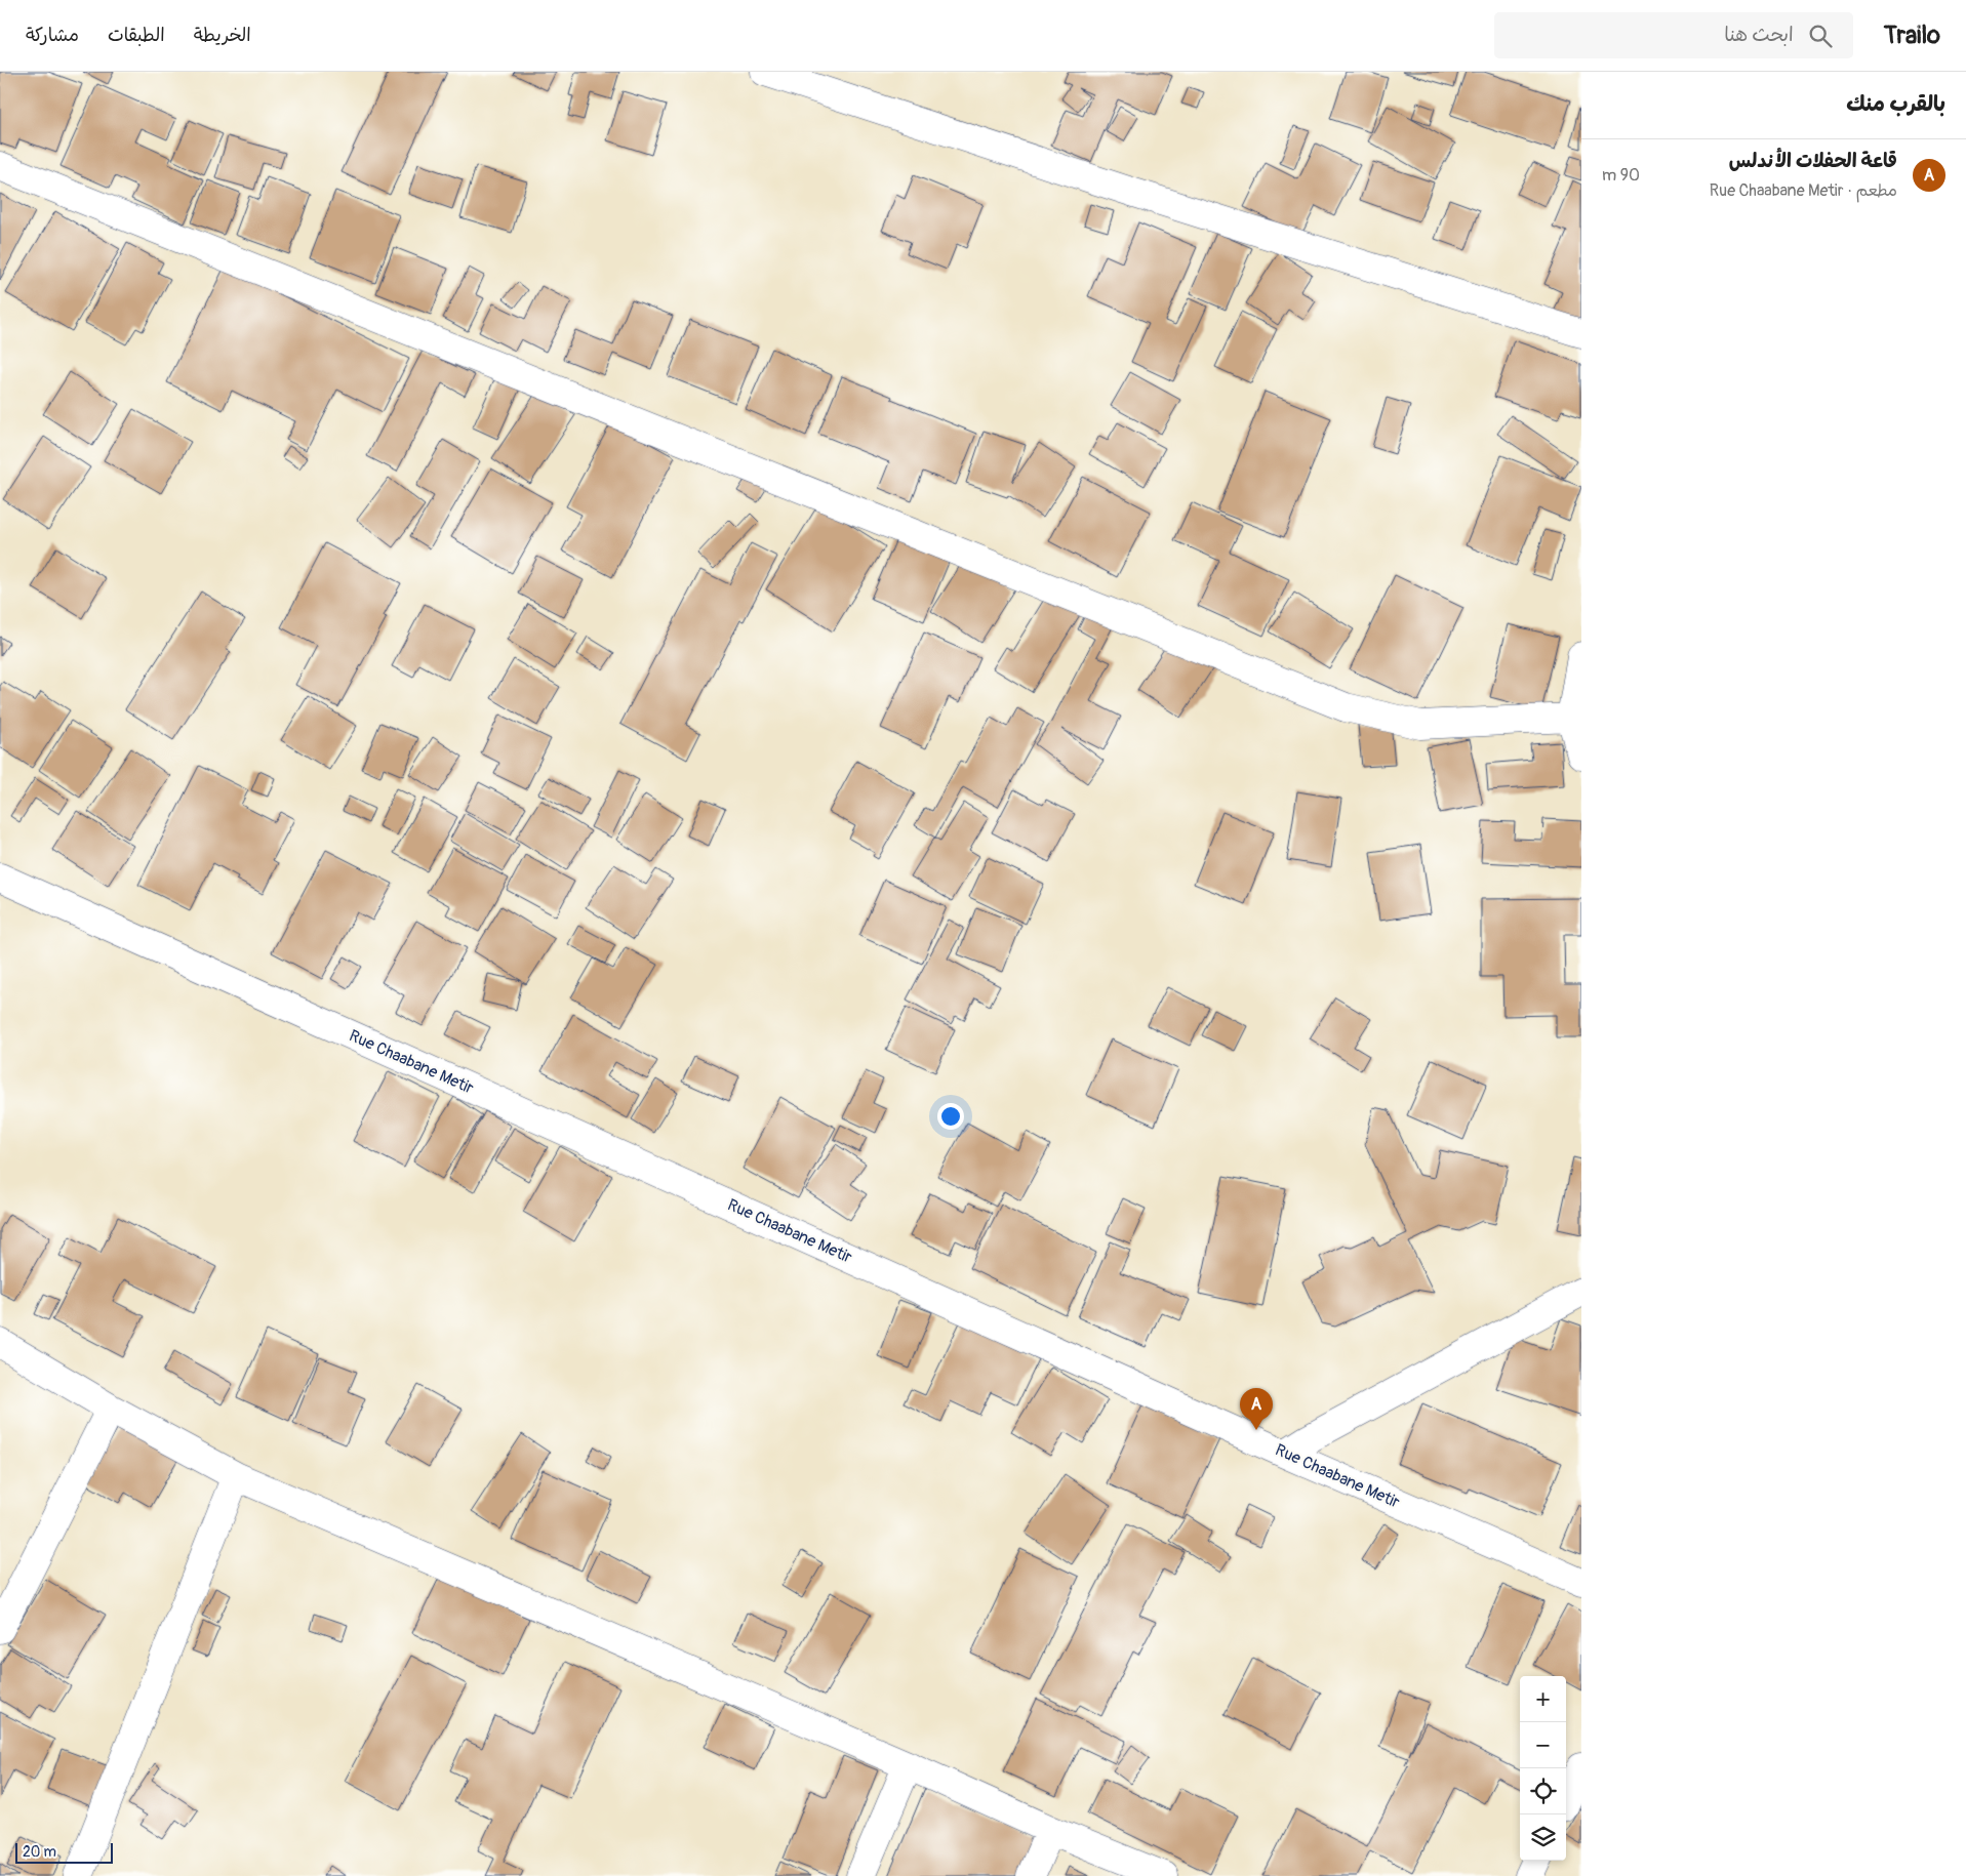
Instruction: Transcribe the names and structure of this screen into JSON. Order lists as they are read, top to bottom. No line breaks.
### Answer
{"streets":{"street":["Rue Chaabane Metir"]},"scale_bar":"20 m","page":{"header":"Trailo","search":"ابحث هنا","nav":["الخريطة","الطبقات","مشاركة"],"heading":"بالقرب منك","list":[{"mark":"A","name":"قاعة الحفلات الأندلس","note":"مطعم · Rue Chaabane Metir","value":"90 m"}],"pins":"A","map_buttons":["+","−"],"scale":"20 m"}}
